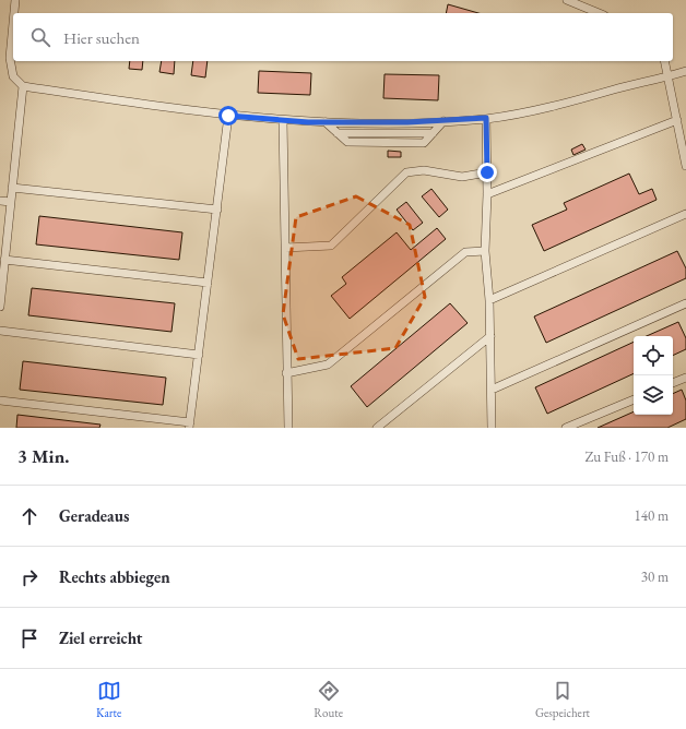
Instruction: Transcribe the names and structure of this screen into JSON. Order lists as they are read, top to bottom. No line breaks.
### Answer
{"page":{"search":"Hier suchen","heading":["3 Min.","Zu Fuß · 170 m"],"list":[["Geradeaus","140 m"],["Rechts abbiegen","30 m"],"Ziel erreicht"],"nav":["Karte","Route","Gespeichert"]}}
